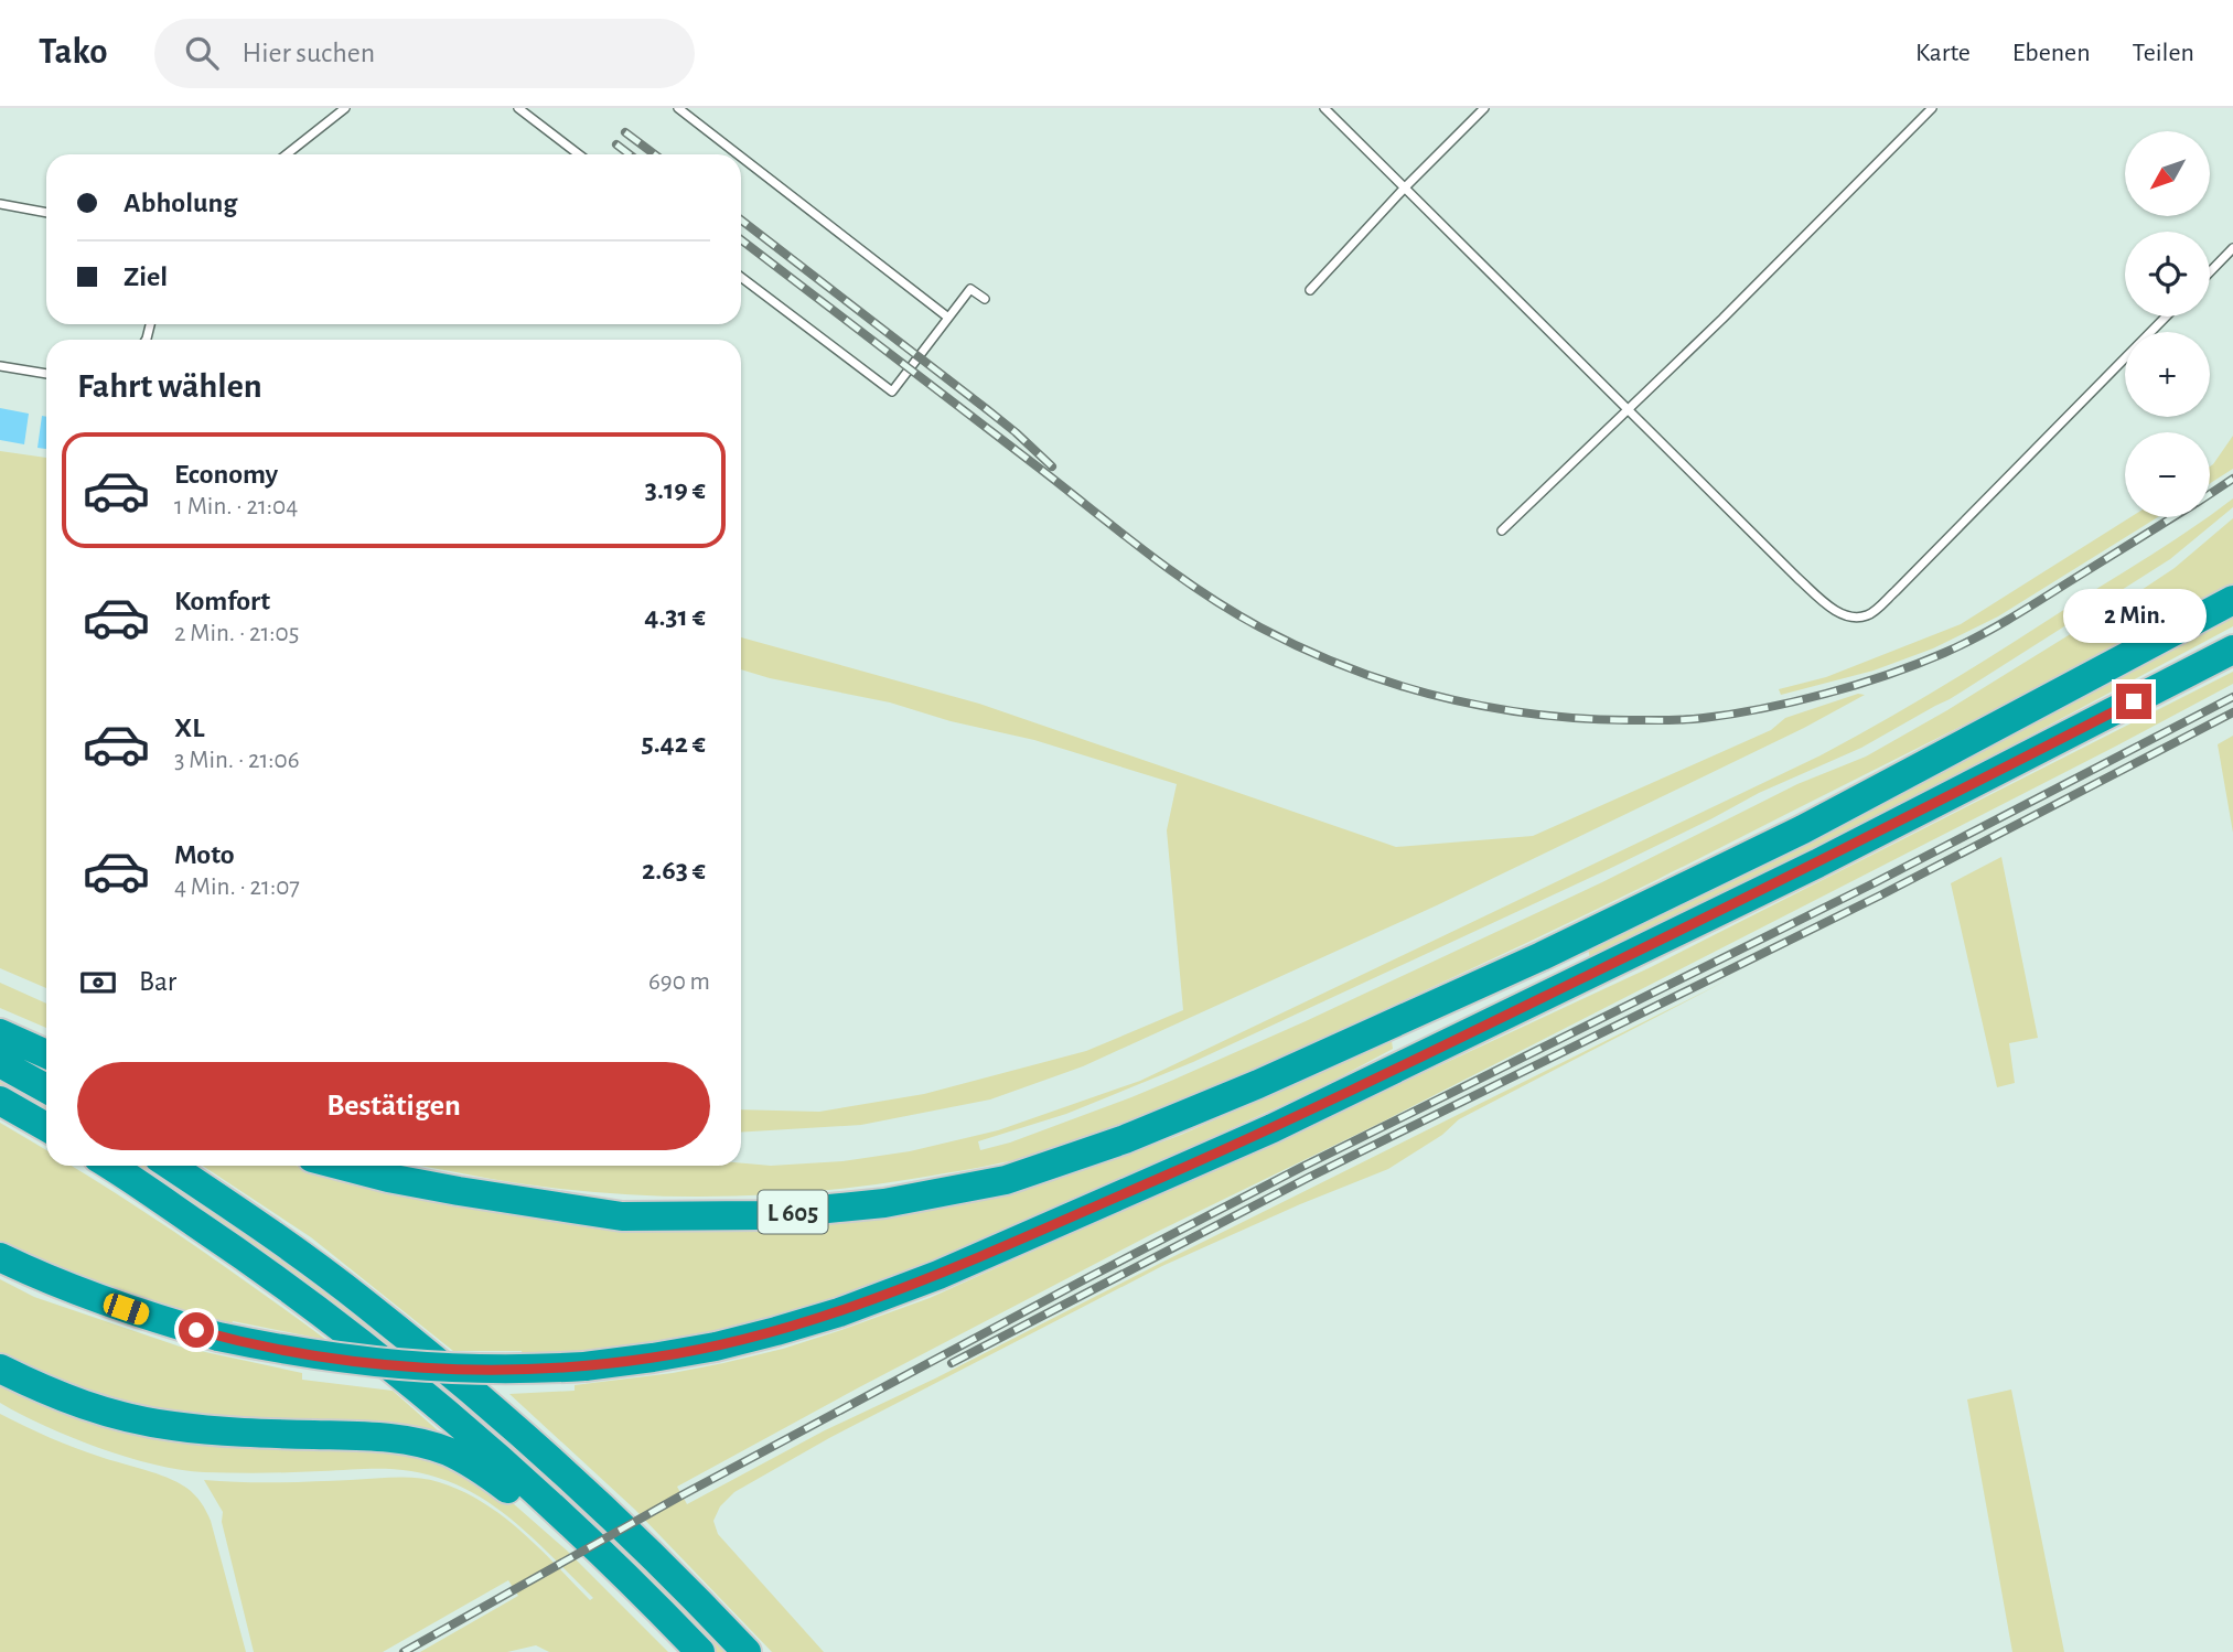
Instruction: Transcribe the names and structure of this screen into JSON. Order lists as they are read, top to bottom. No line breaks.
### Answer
{"streets":{"highway":["L 605"]},"north":"bottom left","page":{"header":"Tako","search":"Hier suchen","nav":["Karte","Ebenen","Teilen"],"map_buttons":["+","−"],"banner":["Abholung","Ziel"],"heading":"Fahrt wählen","list":[{"name":"Economy","note":"1 Min. · 21:04","value":"3.19 €"},{"name":"Komfort","note":"2 Min. · 21:05","value":"4.31 €"},{"name":"XL","note":"3 Min. · 21:06","value":"5.42 €"},{"name":"Moto","note":"4 Min. · 21:07","value":"2.63 €"}],"bubble":"2 Min.","pay":["Bar","690 m"],"buttons":"Bestätigen"}}
